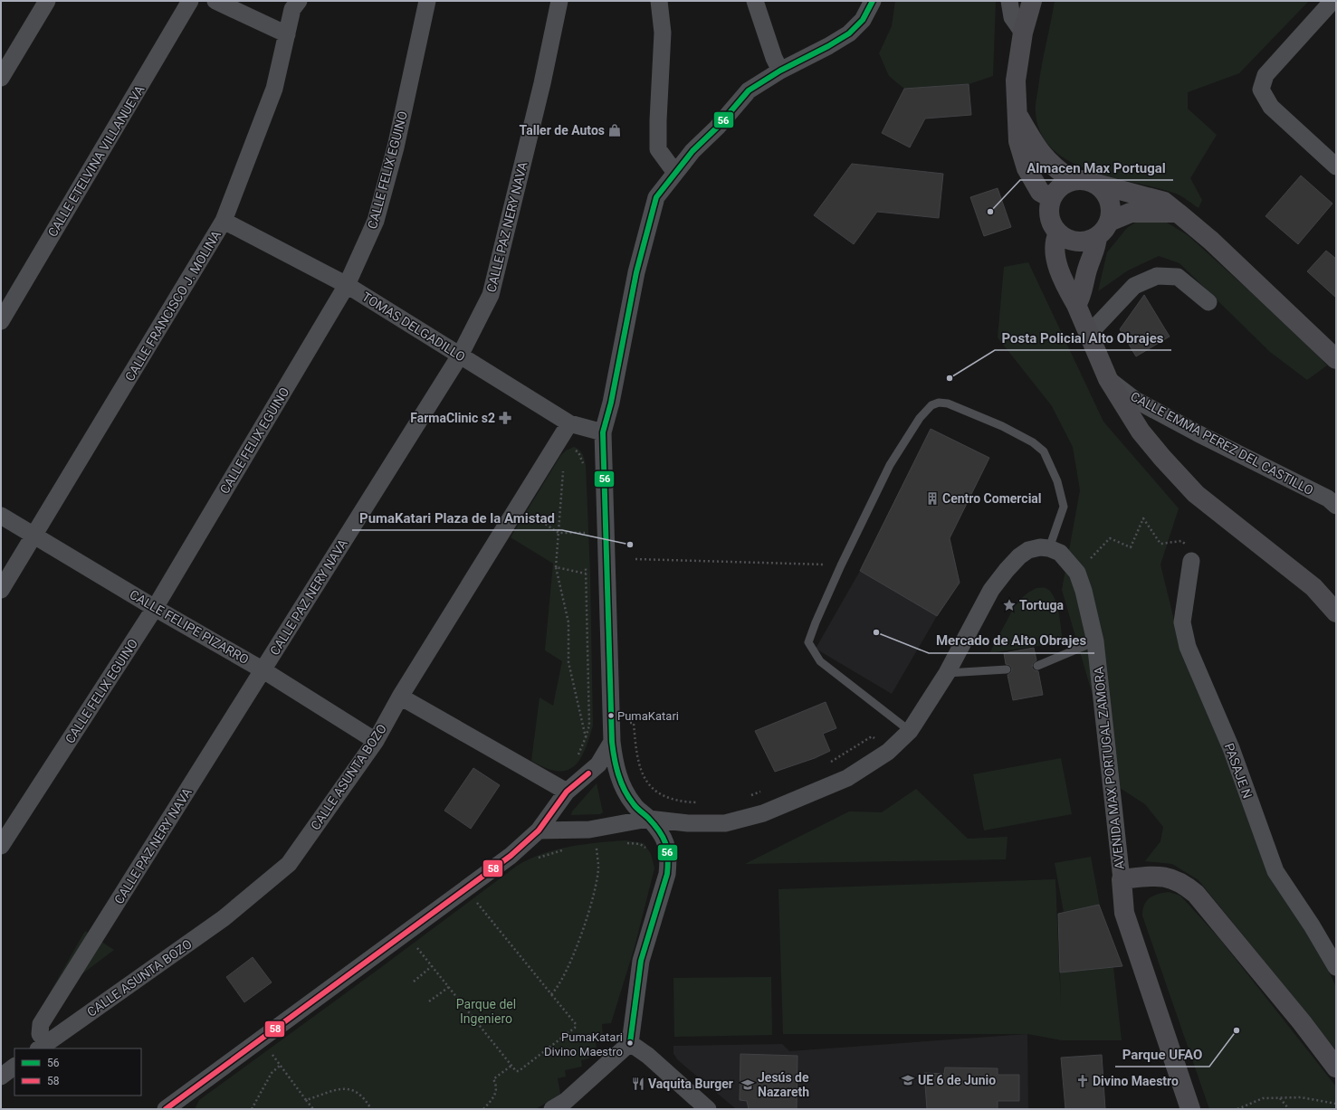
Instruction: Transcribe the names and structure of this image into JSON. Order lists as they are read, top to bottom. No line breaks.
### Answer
{"streets":{"street":["CALLE ETELVINA VILLANUEVA","CALLE FELIX EGUINO","CALLE PAZ NERY NAVA","CALLE FRANCISCO J. MOLINA","TOMAS DELGADILLO","CALLE EMMA PEREZ DEL CASTILLO","CALLE FELIPE PIZARRO","AVENIDA MAX PORTUGAL ZAMORA","PASAJE N","CALLE ASUNTA BOZO"]},"crossings":[["CALLE FELIX EGUINO","TOMAS DELGADILLO"],["CALLE FELIX EGUINO","CALLE FELIPE PIZARRO"],["CALLE PAZ NERY NAVA","TOMAS DELGADILLO"],["CALLE PAZ NERY NAVA","CALLE FELIPE PIZARRO"],["CALLE PAZ NERY NAVA","CALLE ASUNTA BOZO"],["CALLE FRANCISCO J. MOLINA","TOMAS DELGADILLO"],["CALLE FRANCISCO J. MOLINA","CALLE FELIPE PIZARRO"],["TOMAS DELGADILLO","CALLE ASUNTA BOZO"],["CALLE FELIPE PIZARRO","CALLE ASUNTA BOZO"]],"parks":["Parque del Ingeniero"],"places":{"shop":["Taller de Autos"],"other":["Almacen Max Portugal","Posta Policial Alto Obrajes","PumaKatari Plaza de la Amistad","Mercado de Alto Obrajes","PumaKatari","Parque UFAO","PumaKatari Divino Maestro"],"pharmacy":["FarmaClinic s2"],"building":["Centro Comercial"],"place":["Tortuga"],"school or university":["UE 6 de Junio","Jesús de Nazareth"],"church":["Divino Maestro"],"restaurant":["Vaquita Burger"]},"lines":["transit line 56","transit line 58"],"legend":["56","58"]}
